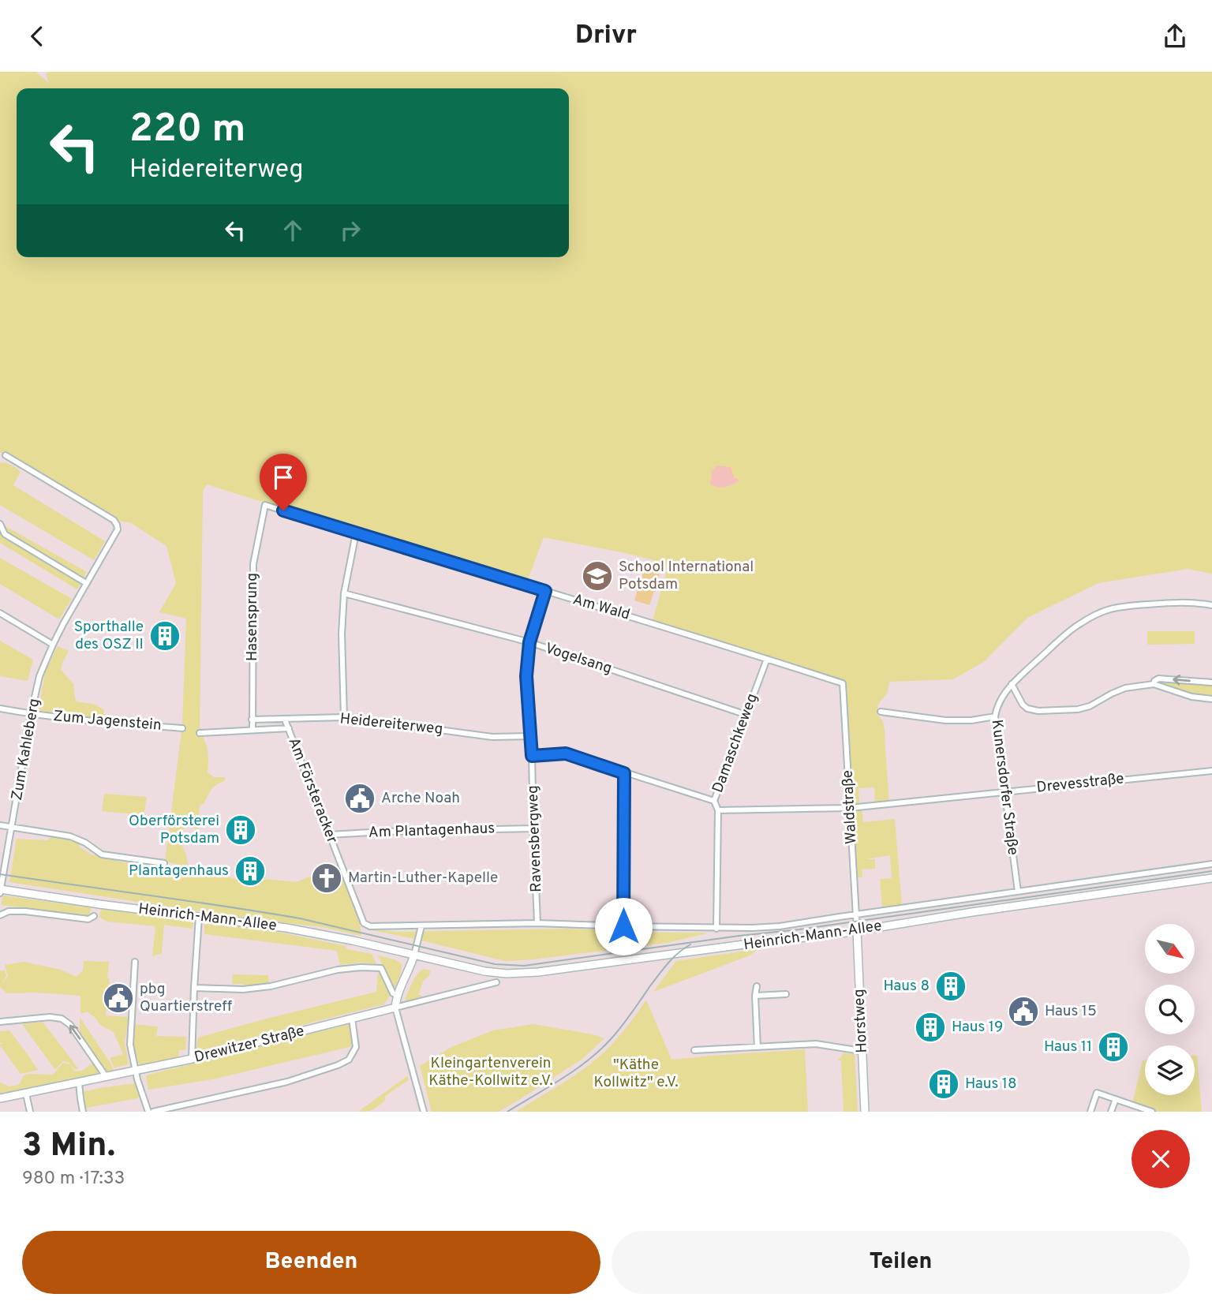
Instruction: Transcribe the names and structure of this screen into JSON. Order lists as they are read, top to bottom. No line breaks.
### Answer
{"streets":{"main road":["Heinrich-Mann-Allee","Horstweg","Drewitzer Straße"],"street":["Am Wald","Hasensprung","Vogelsang","Zum Jagenstein","Heidereiterweg","Damaschkeweg","Zum Kahleberg","Drevesstraße","Kunersdorfer Straße","Am Försteracker","Waldstraße","Am Plantagenhaus","Ravensbergweg"]},"crossings":[["Am Wald","Hasensprung"],["Am Wald","Damaschkeweg"],["Am Wald","Waldstraße"],["Am Wald","Ravensbergweg"],["Hasensprung","Heidereiterweg"],["Vogelsang","Damaschkeweg"],["Vogelsang","Ravensbergweg"],["Zum Jagenstein","Zum Kahleberg"],["Heidereiterweg","Am Försteracker"],["Heidereiterweg","Ravensbergweg"],["Damaschkeweg","Heinrich-Mann-Allee"],["Zum Kahleberg","Heinrich-Mann-Allee"],["Drevesstraße","Kunersdorfer Straße"],["Drevesstraße","Waldstraße"],["Kunersdorfer Straße","Heinrich-Mann-Allee"],["Am Försteracker","Am Plantagenhaus"],["Am Försteracker","Heinrich-Mann-Allee"],["Waldstraße","Heinrich-Mann-Allee"],["Waldstraße","Horstweg"],["Am Plantagenhaus","Ravensbergweg"],["Ravensbergweg","Heinrich-Mann-Allee"],["Heinrich-Mann-Allee","Horstweg"]],"parks":["Kleingartenverein Käthe-Kollwitz e.V.","\"Käthe Kollwitz\" e.V."],"places":{"school or university":["School International Potsdam"],"building":["Sporthalle des OSZ II","Oberförsterei Potsdam","Plantagenhaus","Haus 8","Haus 19","Haus 11","Haus 18"],"public building":["Arche Noah","pbg Quartierstreff","Haus 15"],"church":["Martin-Luther-Kapelle"]},"north":"bottom right","page":{"header":"Drivr","turn":["220 m","Heidereiterweg"],"heading":["3 Min.","980 m · 17:33"],"buttons":["Beenden","Teilen"]}}
